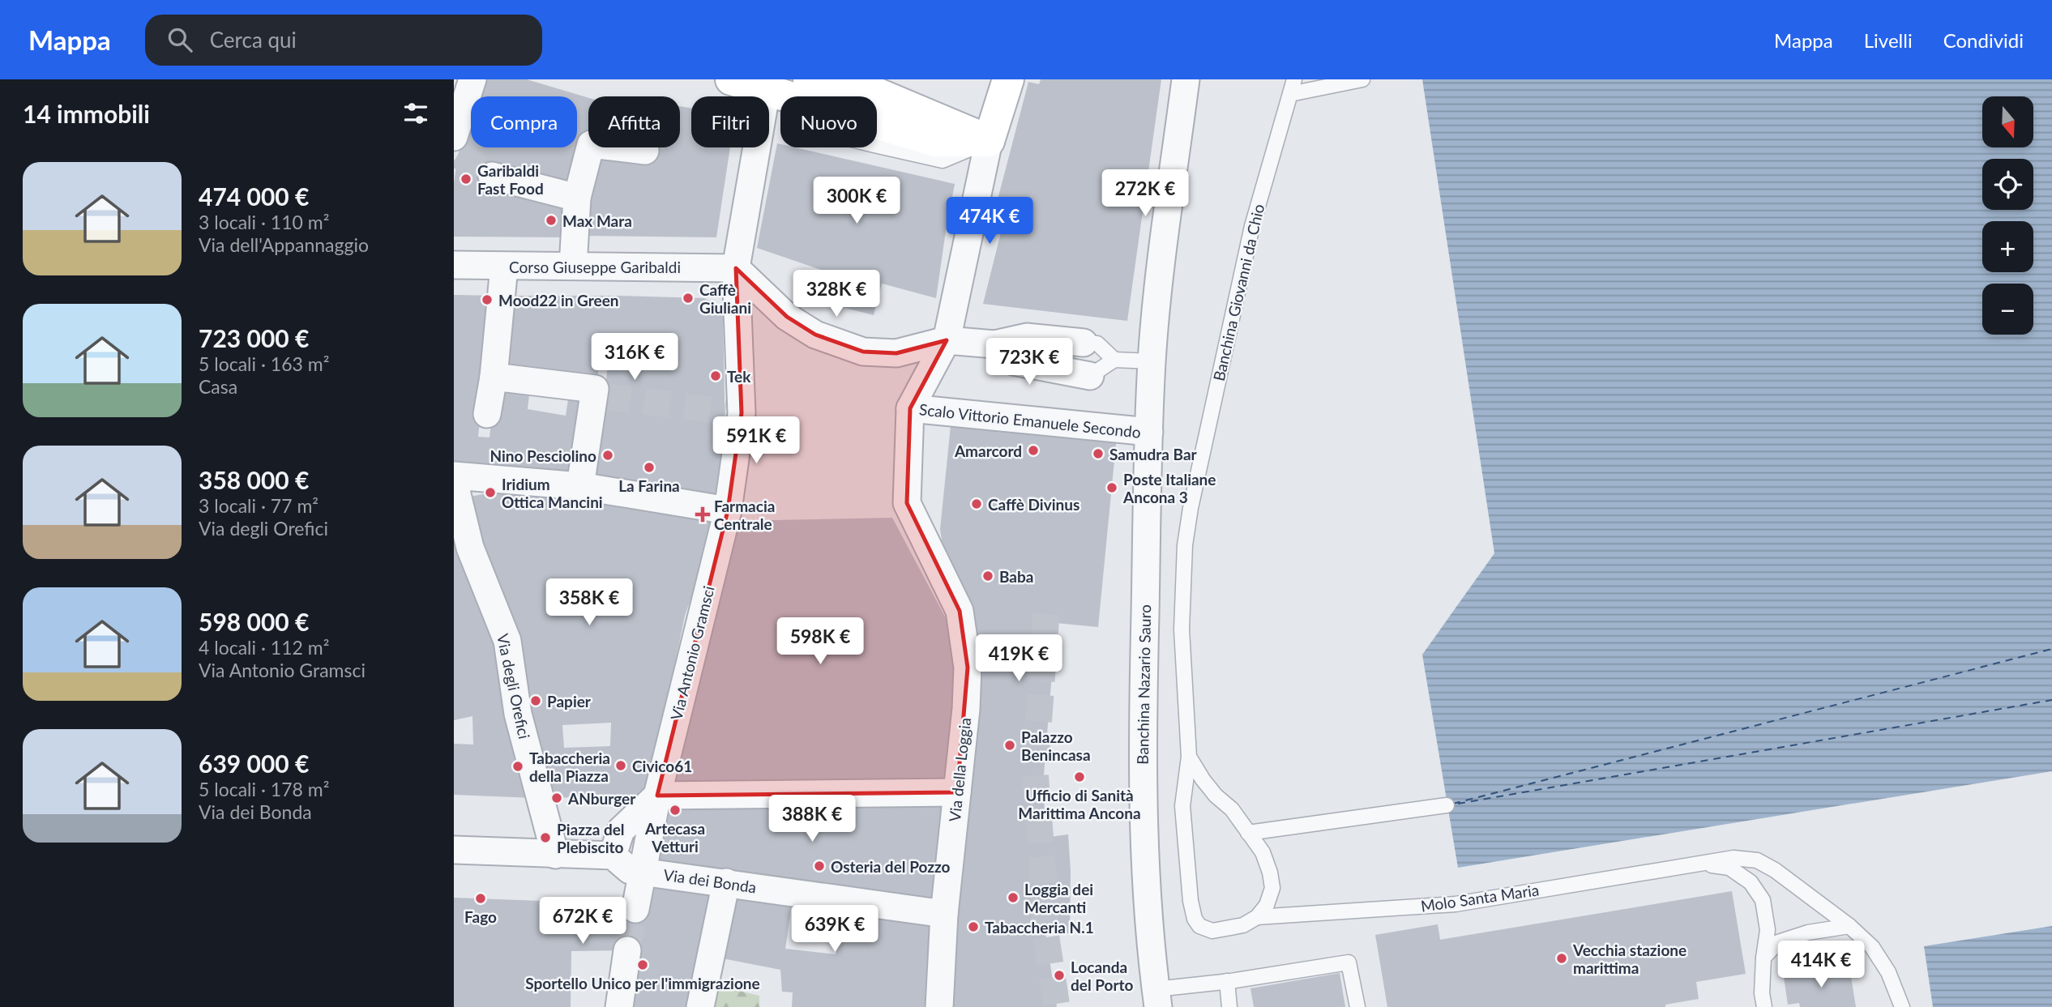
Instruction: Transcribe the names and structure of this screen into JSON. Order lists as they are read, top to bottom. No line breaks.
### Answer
{"streets":{"street":["Corso Giuseppe Garibaldi","Scalo Vittorio Emanuele Secondo","Via Antonio Gramsci","Banchina Nazario Sauro","Via degli Orefici","Via della Loggia","Via dei Bonda"],"lane":["Banchina Giovanni da Chio","Molo Santa Maria"]},"crossings":[["Corso Giuseppe Garibaldi","Via Antonio Gramsci"],["Scalo Vittorio Emanuele Secondo","Banchina Nazario Sauro"],["Scalo Vittorio Emanuele Secondo","Via della Loggia"],["Via della Loggia","Via dei Bonda"]],"places":{"other":["Garibaldi Fast Food","Max Mara","Caffè Giuliani","Mood22 in Green","Tek","Amarcord","Samudra Bar","Nino Pesciolino","La Farina","Poste Italiane Ancona 3","Iridium Ottica Mancini","Caffè Divinus","Baba","Papier","Palazzo Benincasa","Civico61","Tabaccheria della Piazza","Ufficio di Sanità Marittima Ancona","ANburger","Artecasa Vetturi","Piazza del Plebiscito","Osteria del Pozzo","Loggia dei Mercanti","Fago","Tabaccheria N.1","Vecchia stazione marittima","Sportello Unico per l'immigrazione","Locanda del Porto"],"health":["Farmacia Centrale"]},"north":"bottom","page":{"header":"Mappa","search":"Cerca qui","nav":["Mappa","Livelli","Condividi"],"heading":"14 immobili","map_buttons":["+","−"],"chip":["Compra","Affitta","Filtri","Nuovo"],"list":[{"name":"474 000 €","note":"3 locali · 110 m² · Via dell'Appannaggio"},{"name":"723 000 €","note":"5 locali · 163 m² · Casa"},{"name":"358 000 €","note":"3 locali · 77 m² · Via degli Orefici"},{"name":"598 000 €","note":"4 locali · 112 m² · Via Antonio Gramsci"},{"name":"639 000 €","note":"5 locali · 178 m² · Via dei Bonda"}],"price":["272K €","300K €","474K €","328K €","316K €","723K €","591K €","358K €","598K €","419K €","388K €","672K €","639K €","414K €"]}}
